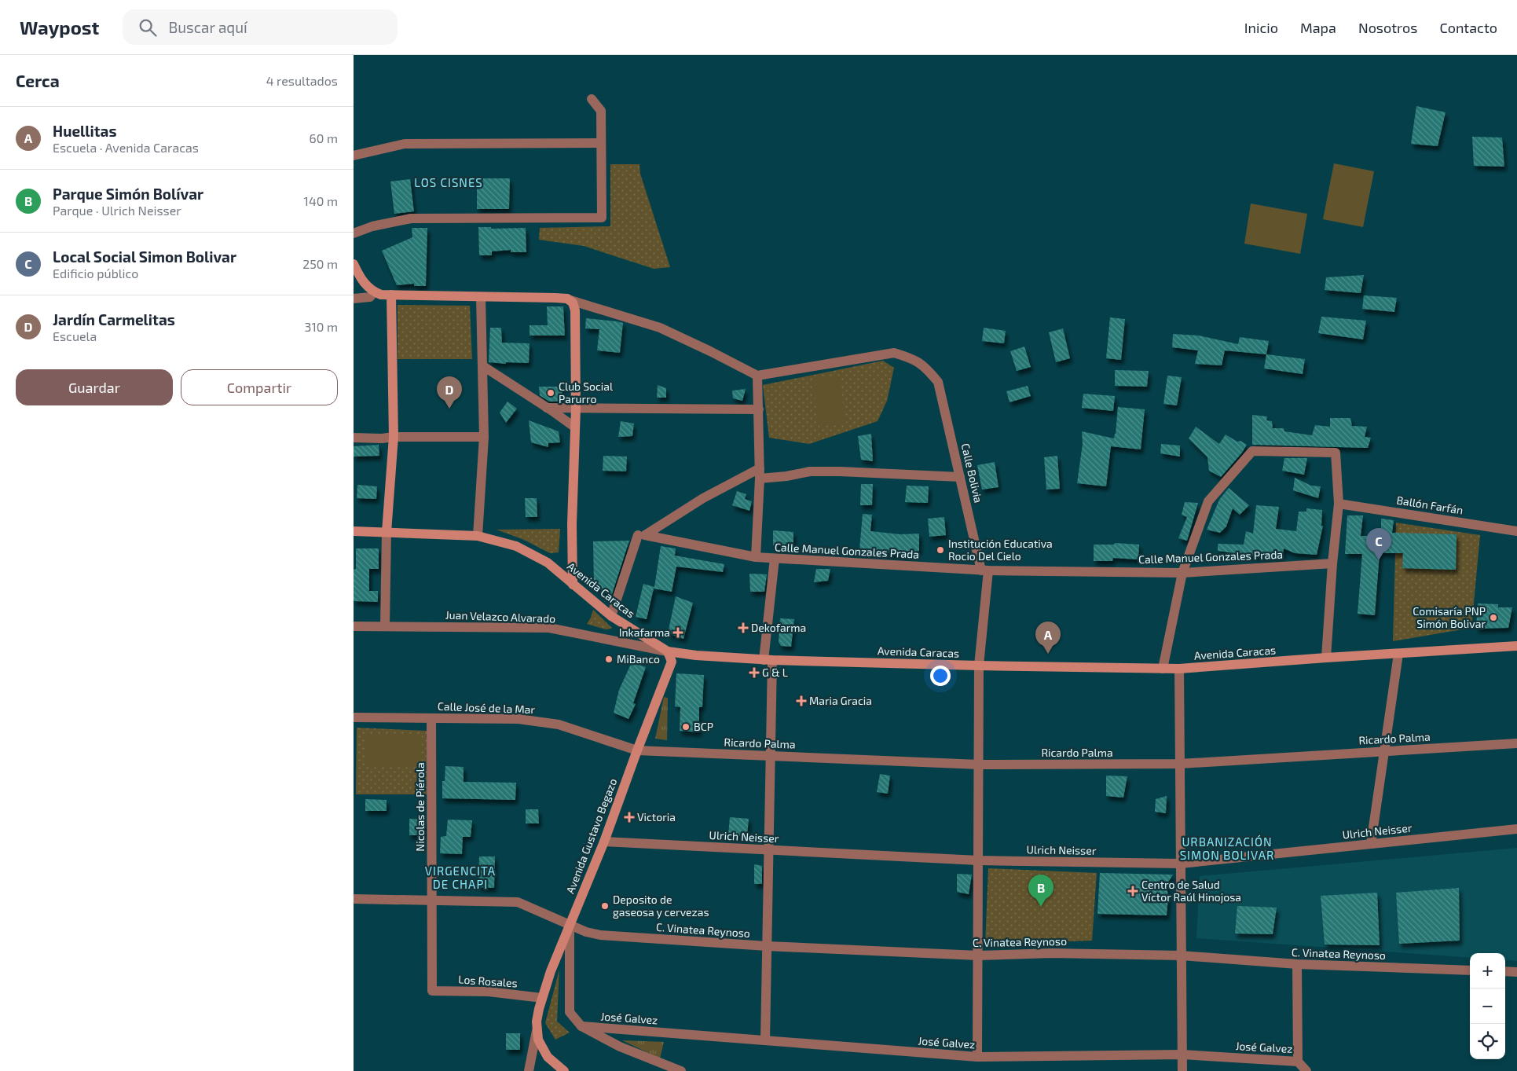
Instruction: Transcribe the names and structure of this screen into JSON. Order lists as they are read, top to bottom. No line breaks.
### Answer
{"streets":{"main road":["Avenida Caracas","Avenida Gustavo Begazo"],"street":["Calle Bolivia","Ballón Farfán","Calle Manuel Gonzales Prada","Juan Velazco Alvarado","Calle José de la Mar","Ricardo Palma","Nicolas de Piérola","Ulrich Neisser","C. Vinatea Reynoso","Los Rosales","José Galvez"]},"crossings":[["Calle Bolivia","Calle Manuel Gonzales Prada"],["Calle Bolivia","Avenida Caracas"],["Calle Bolivia","Ricardo Palma"],["Calle Bolivia","Ulrich Neisser"],["Calle Bolivia","C. Vinatea Reynoso"],["Calle Bolivia","José Galvez"],["Avenida Caracas","Juan Velazco Alvarado"],["Avenida Caracas","Avenida Gustavo Begazo"],["Juan Velazco Alvarado","Avenida Gustavo Begazo"],["Calle José de la Mar","Ricardo Palma"],["Calle José de la Mar","Nicolas de Piérola"],["Calle José de la Mar","Avenida Gustavo Begazo"],["Ricardo Palma","Avenida Gustavo Begazo"],["Nicolas de Piérola","C. Vinatea Reynoso"],["Nicolas de Piérola","Los Rosales"],["Ulrich Neisser","Avenida Gustavo Begazo"],["Avenida Gustavo Begazo","C. Vinatea Reynoso"],["Avenida Gustavo Begazo","Los Rosales"]],"districts":["LOS CISNES","URBANIZACIÓN SIMON BOLIVAR","VIRGENCITA DE CHAPI"],"places":{"other":["Club Social Parurro","Institución Educativa Rocio Del Cielo","Comisaría PNP Simón Bolivar","MiBanco","BCP","Deposito de gaseosa y cervezas"],"health":["Dekofarma","Inkafarma","G & L","Maria Gracia","Victoria","Centro de Salud Víctor Raúl Hinojosa"]},"page":{"header":"Waypost","search":"Buscar aquí","nav":["Inicio","Mapa","Nosotros","Contacto"],"heading":["Cerca","4 resultados"],"list":[{"mark":"A","name":"Huellitas","note":"Escuela · Avenida Caracas","value":"60 m"},{"mark":"B","name":"Parque Simón Bolívar","note":"Parque · Ulrich Neisser","value":"140 m"},{"mark":"C","name":"Local Social Simon Bolivar","note":"Edificio público","value":"250 m"},{"mark":"D","name":"Jardín Carmelitas","note":"Escuela","value":"310 m"}],"buttons":["Guardar","Compartir"],"pins":["D","C","A","B"],"map_buttons":["+","−"]}}
